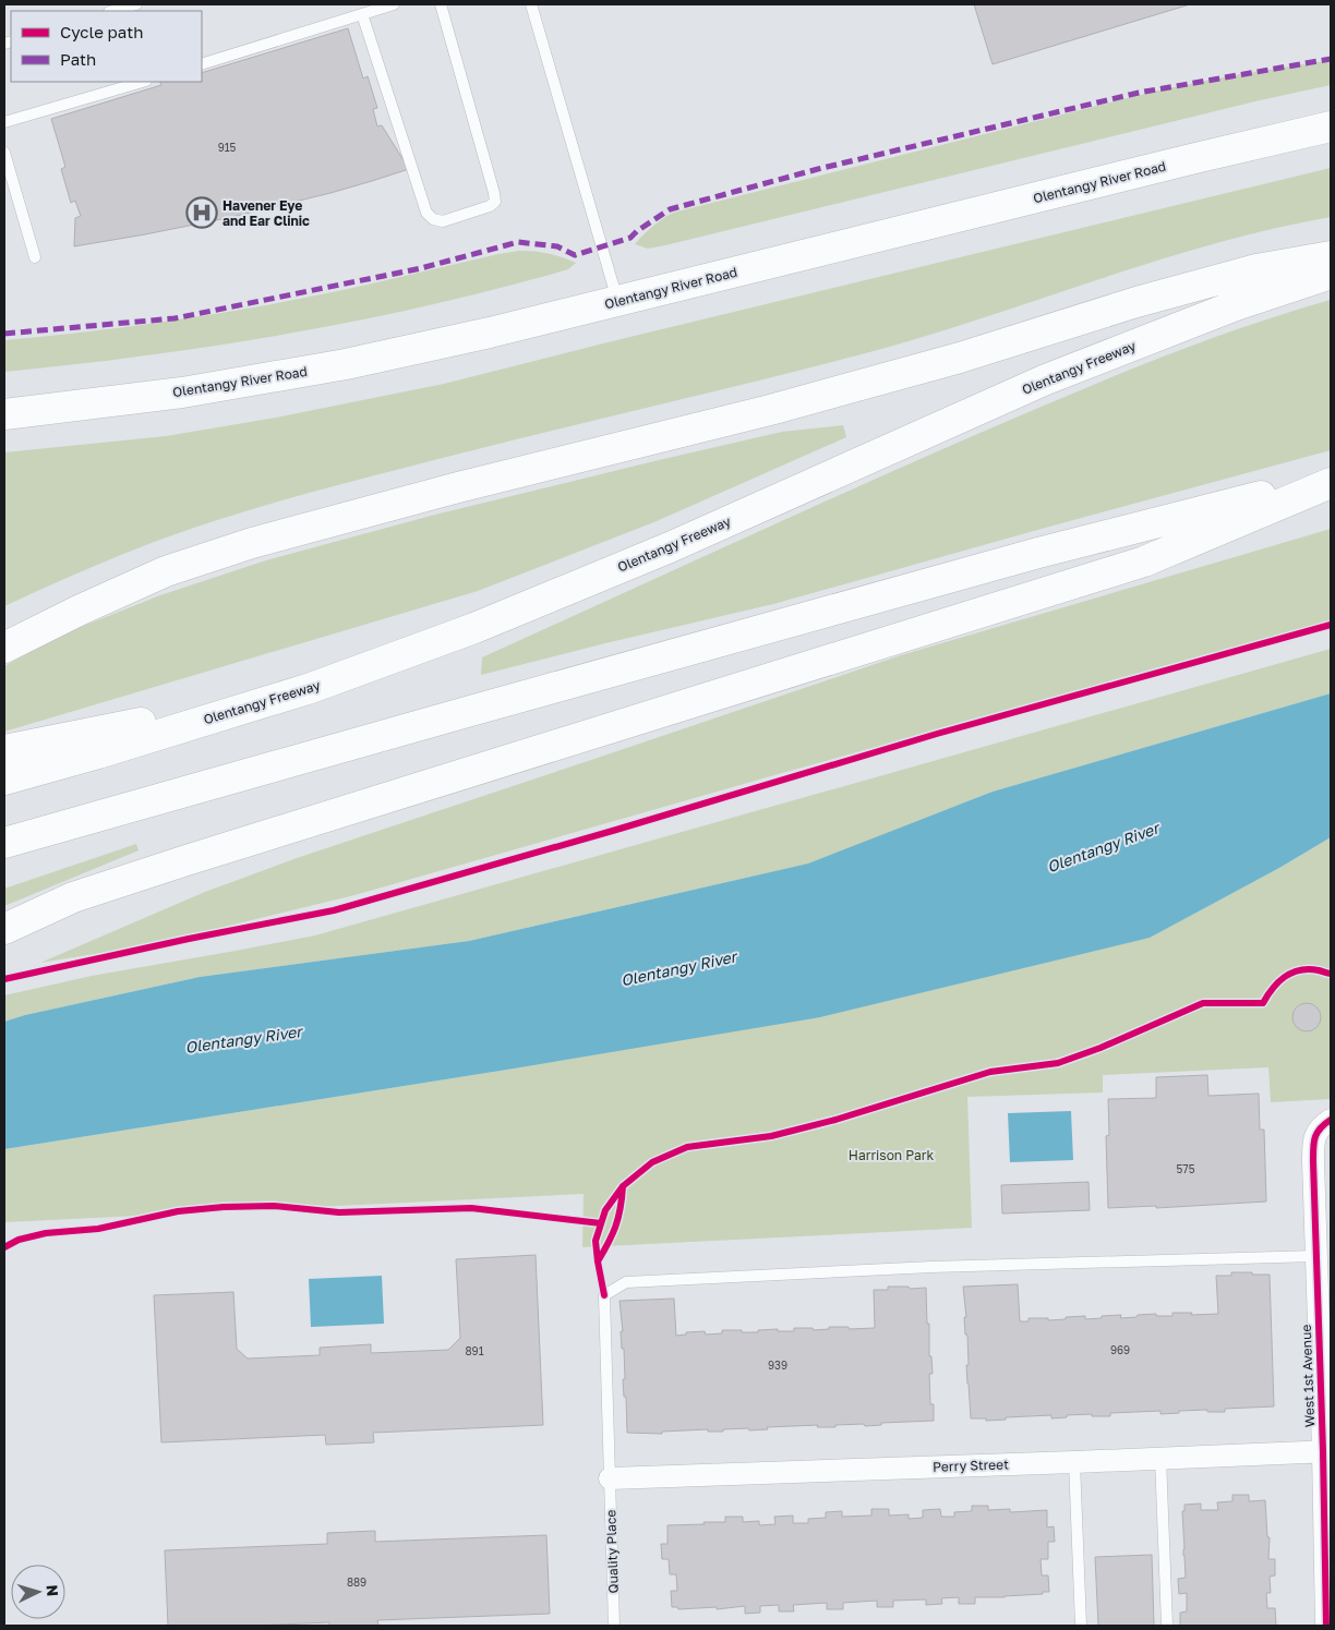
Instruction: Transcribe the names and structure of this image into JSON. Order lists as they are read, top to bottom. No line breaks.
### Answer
{"streets":{"main road":["Olentangy River Road","Olentangy Freeway"],"street":["West 1st Avenue","Perry Street"],"lane":["Quality Place"]},"crossings":[["West 1st Avenue","Perry Street"],["West 1st Avenue","Quality Place"],["Perry Street","Quality Place"]],"water":["Olentangy River"],"parks":["Harrison Park"],"places":{"hospital":["Havener Eye and Ear Clinic"]},"house_numbers":["915","575","969","891","939","889"],"legend":["Cycle path","Path"],"north":"right"}
